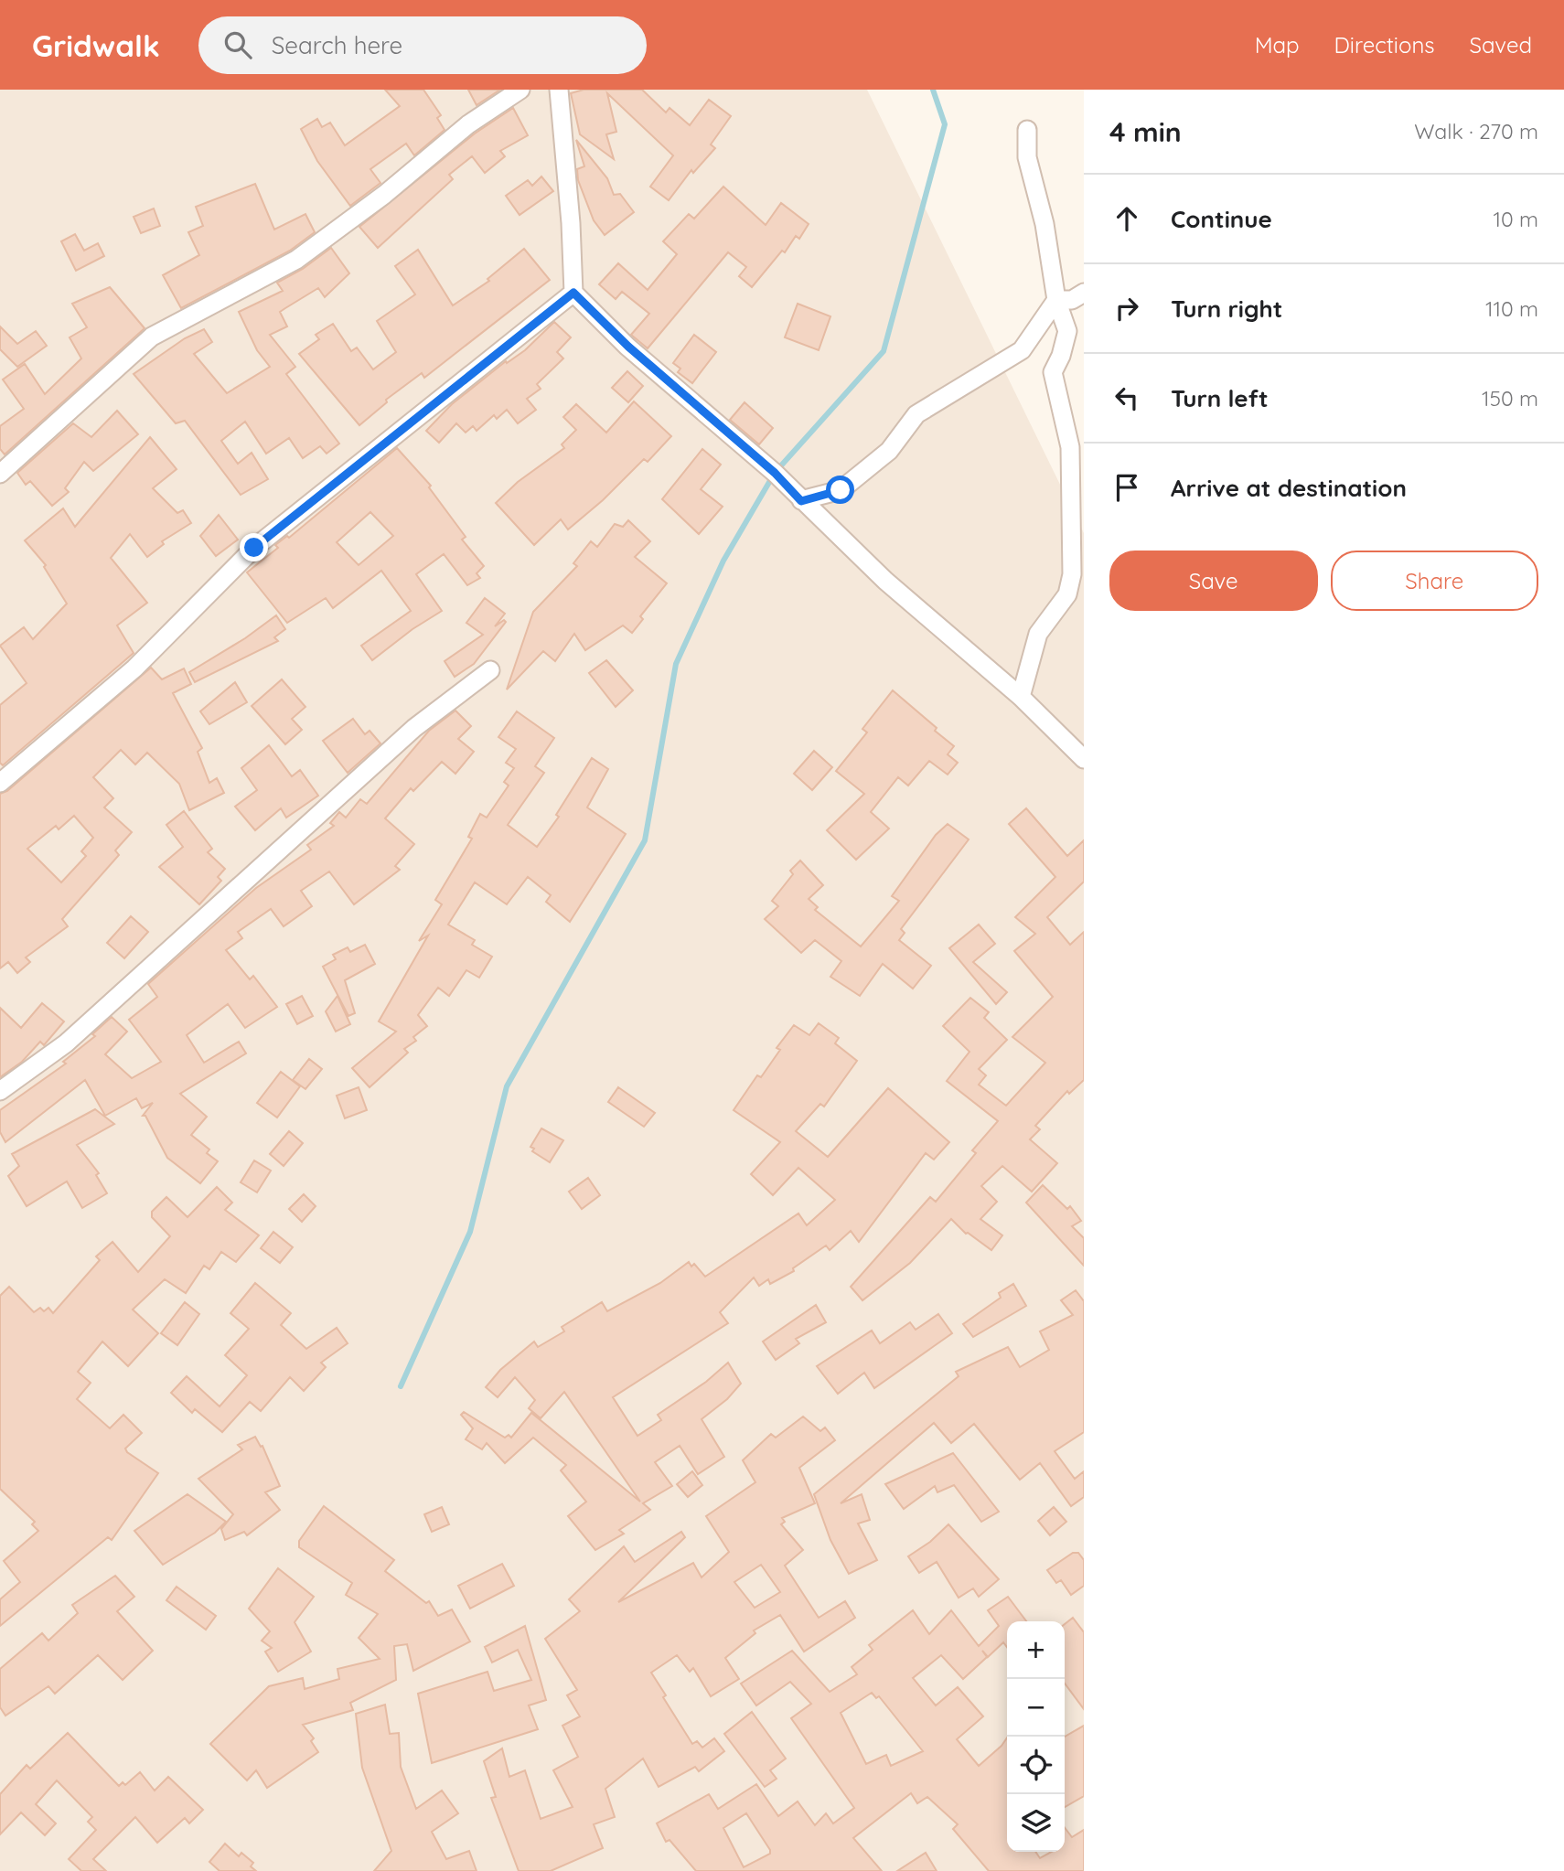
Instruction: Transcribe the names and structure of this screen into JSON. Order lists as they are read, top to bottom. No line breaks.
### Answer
{"page":{"header":"Gridwalk","search":"Search here","nav":["Map","Directions","Saved"],"heading":["4 min","Walk · 270 m"],"list":[["Continue","10 m"],["Turn right","110 m"],["Turn left","150 m"],"Arrive at destination"],"buttons":["Save","Share"],"map_buttons":["+","−"]}}
